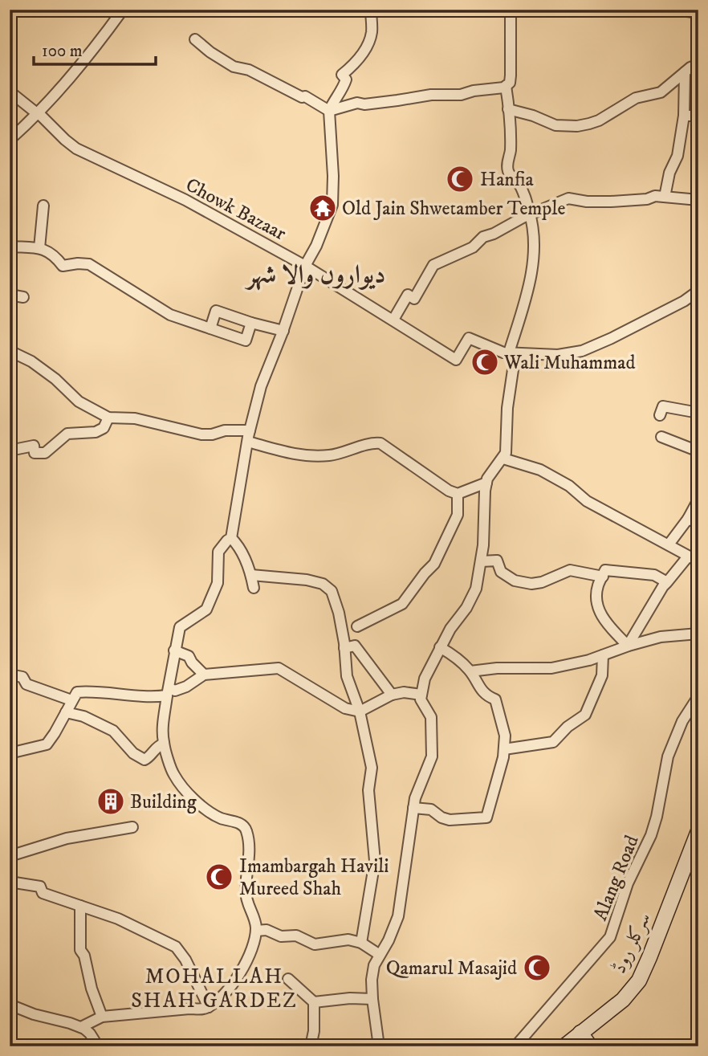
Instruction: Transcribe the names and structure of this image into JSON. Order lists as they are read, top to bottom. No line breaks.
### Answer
{"streets":{"main road":["سرکلر روڈ"],"street":["Chowk Bazaar","Alang Road"]},"districts":["دیواروں والا شہر","MOHALLAH SHAH GARDEZ"],"places":{"mosque":["Hanfia","Wali Muhammad","Imambargah Havili Mureed Shah","Qamarul Masajid"],"temple":["Old Jain Shwetamber Temple"],"building":["Building"]},"scale_bar":"100 m"}
